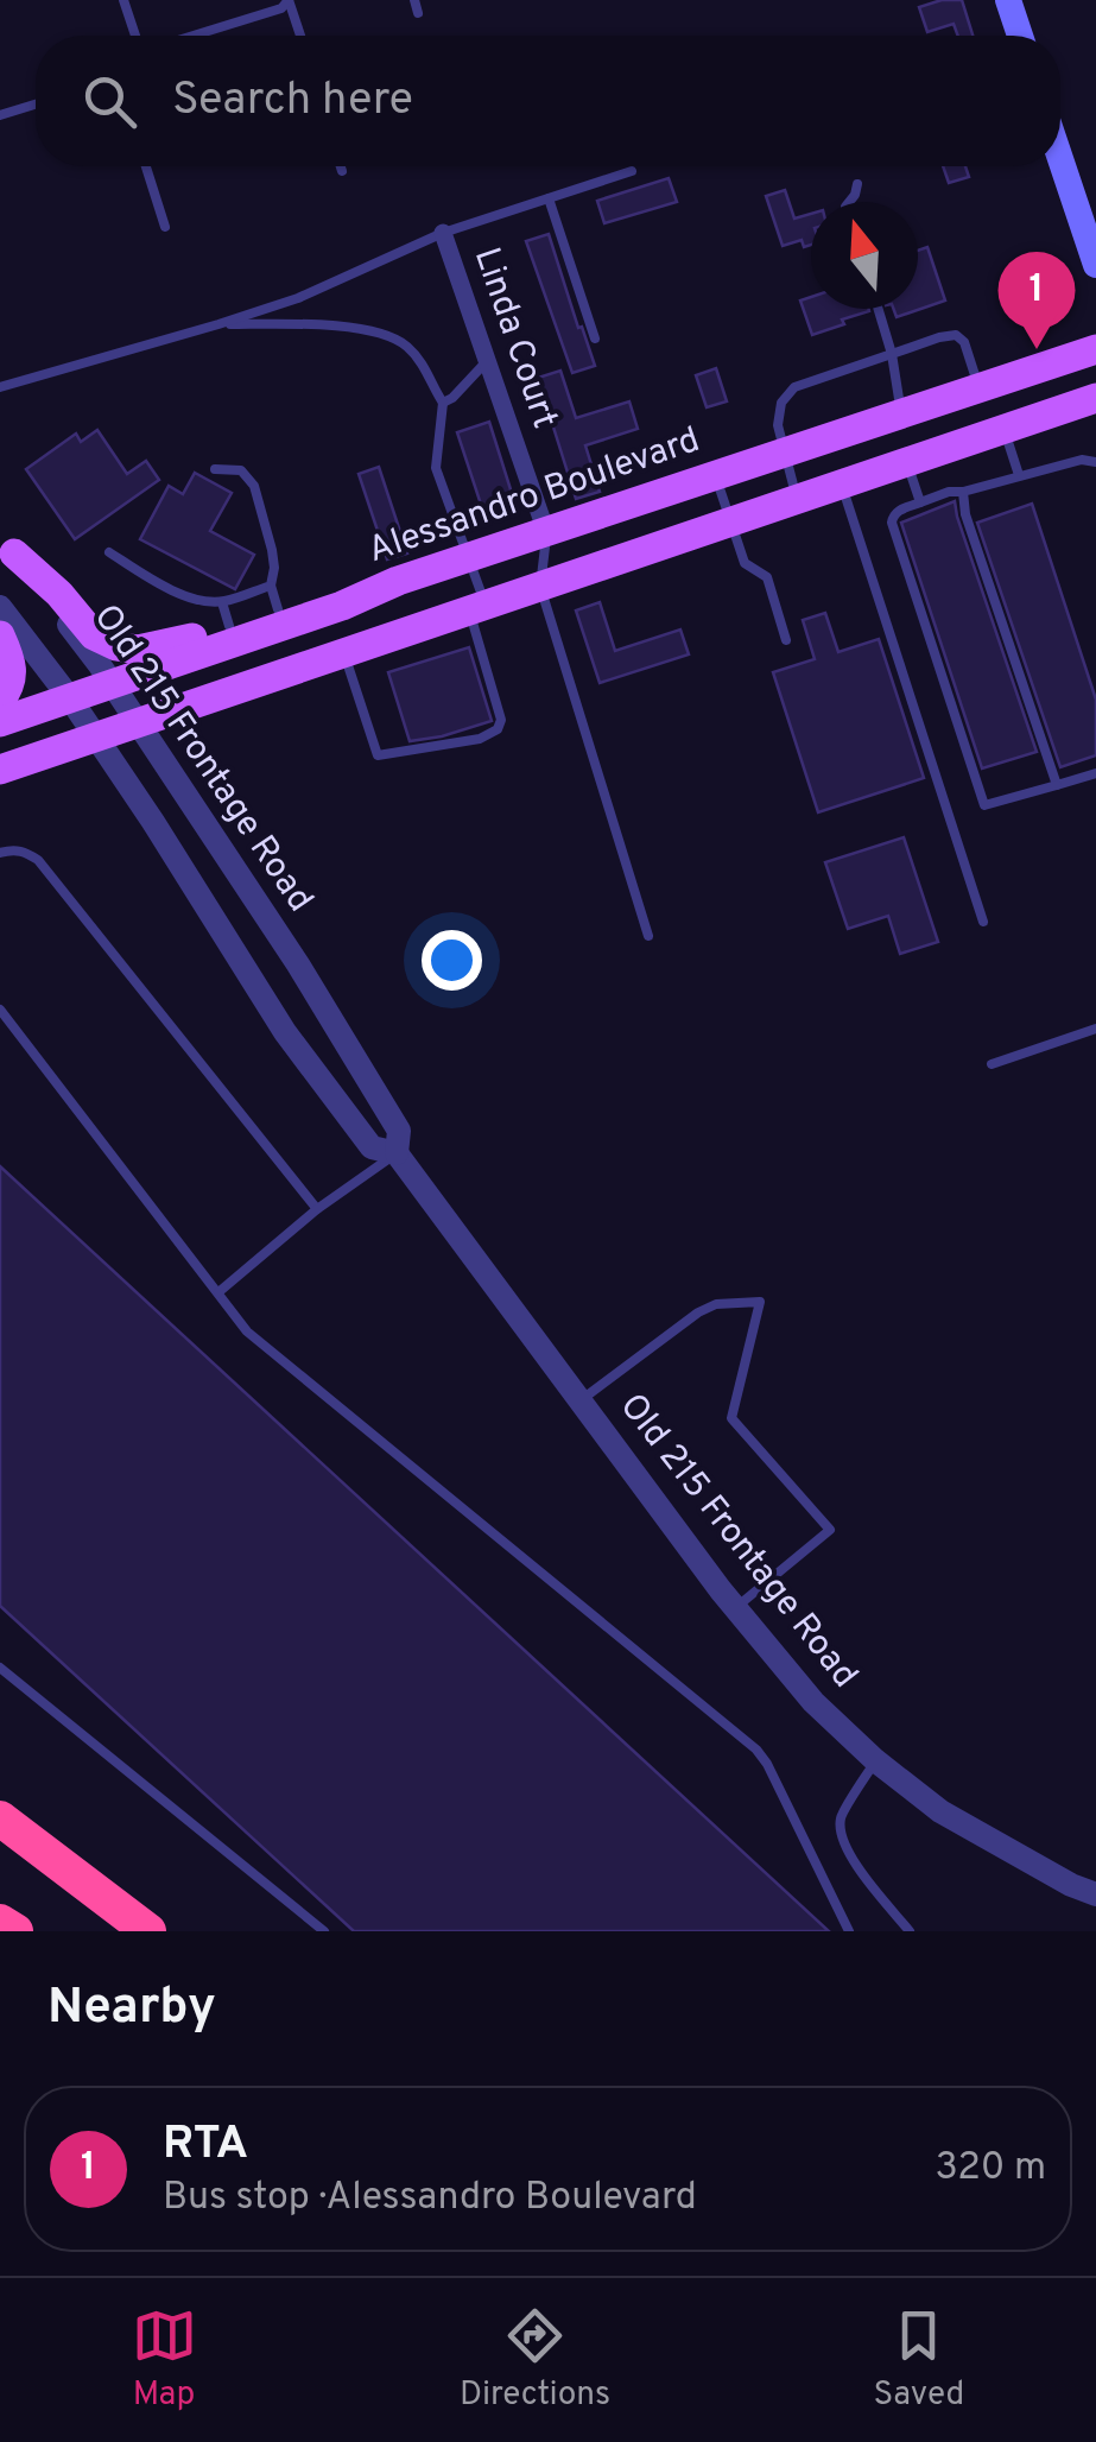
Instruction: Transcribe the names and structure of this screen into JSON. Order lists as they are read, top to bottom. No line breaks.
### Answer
{"streets":{"main road":["Alessandro Boulevard"],"street":["Linda Court","Old 215 Frontage Road"]},"crossings":[["Linda Court","Alessandro Boulevard"],["Alessandro Boulevard","Old 215 Frontage Road"]],"north":"top","page":{"search":"Search here","pins":"1","heading":"Nearby","list":[{"mark":"1","name":"RTA","note":"Bus stop · Alessandro Boulevard","value":"320 m"}],"nav":["Map","Directions","Saved"]}}
